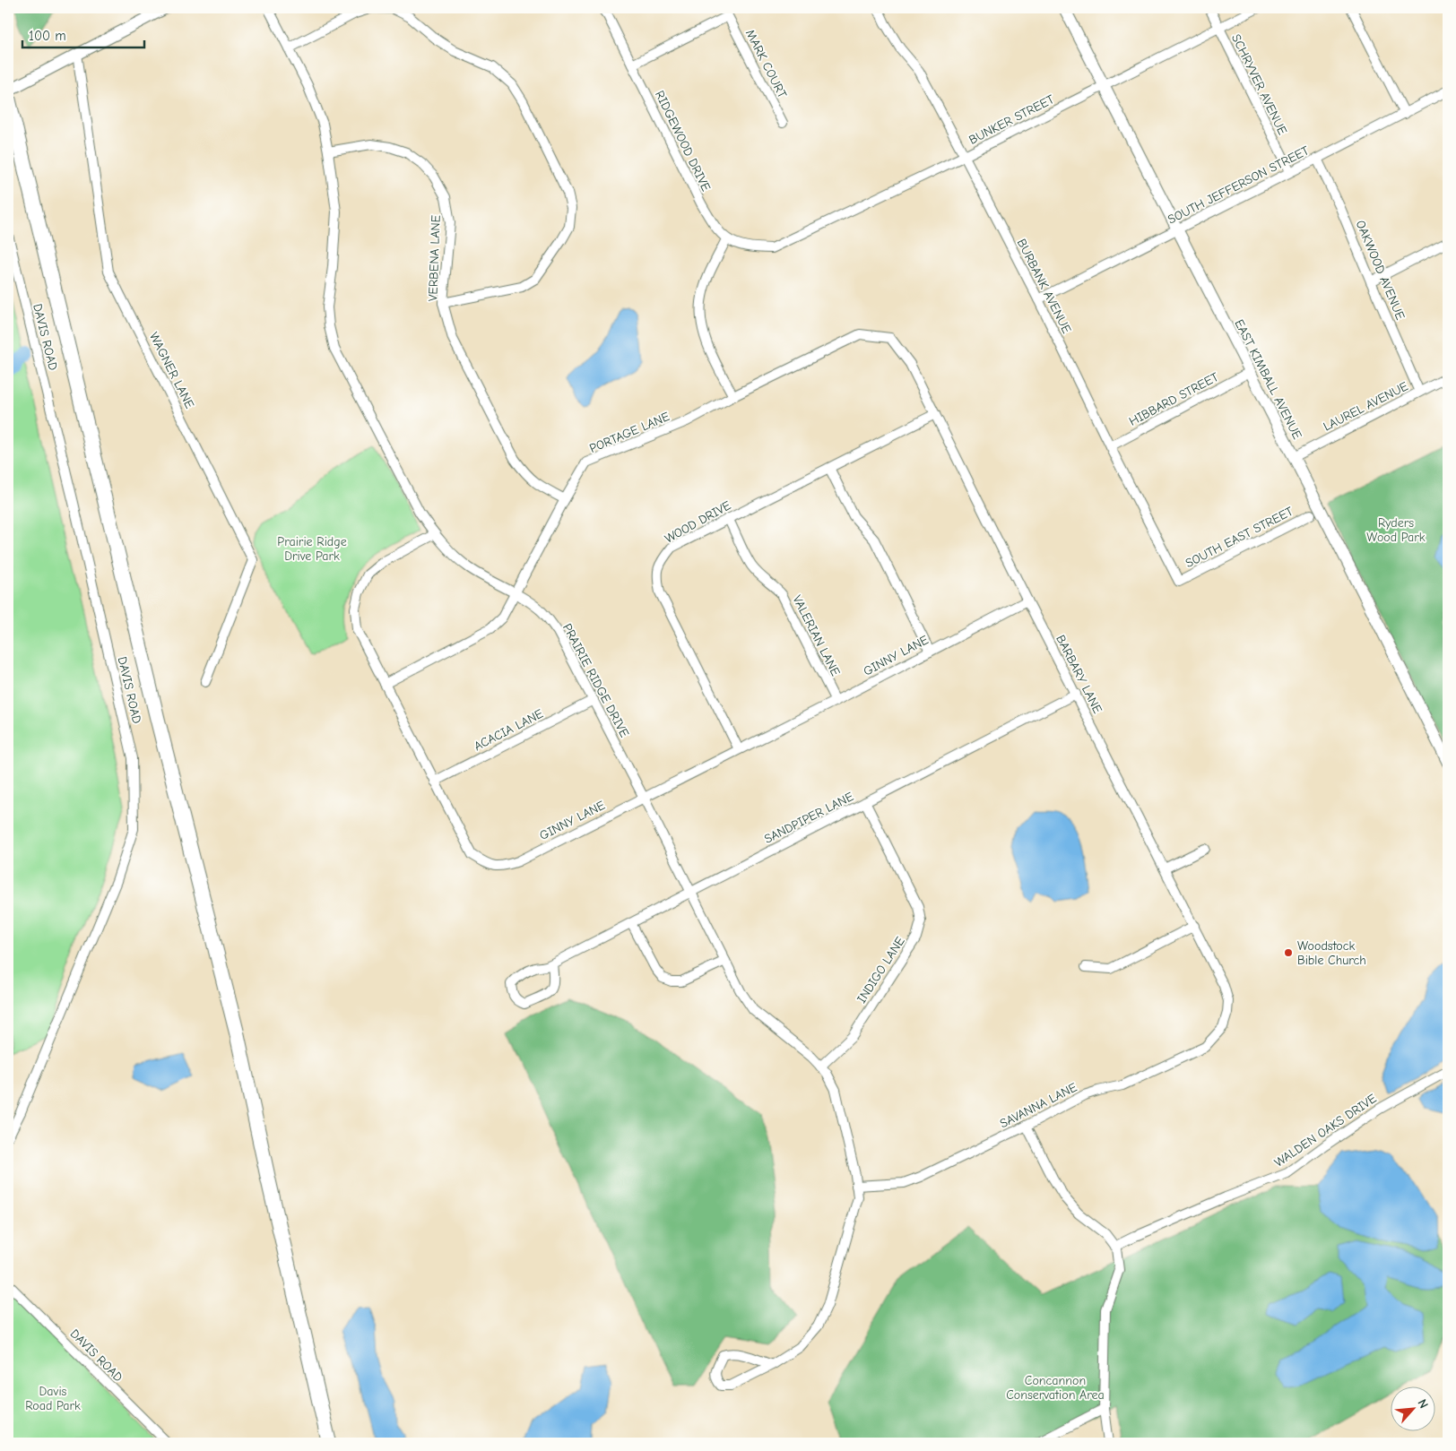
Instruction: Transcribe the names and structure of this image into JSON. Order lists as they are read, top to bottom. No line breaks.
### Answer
{"streets":{"street":["MARK COURT","SCHRYVER AVENUE","BUNKER STREET","RIDGEWOOD DRIVE","SOUTH JEFFERSON STREET","VERBENA LANE","OAKWOOD AVENUE","BURBANK AVENUE","DAVIS ROAD","WAGNER LANE","EAST KIMBALL AVENUE","HIBBARD STREET","LAUREL AVENUE","PORTAGE LANE","WOOD DRIVE","SOUTH EAST STREET","VALERIAN LANE","GINNY LANE","BARBARY LANE","PRAIRIE RIDGE DRIVE","ACACIA LANE","SANDPIPER LANE","INDIGO LANE","SAVANNA LANE","WALDEN OAKS DRIVE"]},"crossings":[["MARK COURT","RIDGEWOOD DRIVE"],["SCHRYVER AVENUE","BUNKER STREET"],["SCHRYVER AVENUE","SOUTH JEFFERSON STREET"],["BUNKER STREET","RIDGEWOOD DRIVE"],["BUNKER STREET","BURBANK AVENUE"],["BUNKER STREET","EAST KIMBALL AVENUE"],["SOUTH JEFFERSON STREET","OAKWOOD AVENUE"],["SOUTH JEFFERSON STREET","BURBANK AVENUE"],["SOUTH JEFFERSON STREET","EAST KIMBALL AVENUE"],["VERBENA LANE","PORTAGE LANE"],["VERBENA LANE","PRAIRIE RIDGE DRIVE"],["OAKWOOD AVENUE","LAUREL AVENUE"],["BURBANK AVENUE","HIBBARD STREET"],["BURBANK AVENUE","SOUTH EAST STREET"],["EAST KIMBALL AVENUE","HIBBARD STREET"],["EAST KIMBALL AVENUE","LAUREL AVENUE"],["PORTAGE LANE","GINNY LANE"],["PORTAGE LANE","BARBARY LANE"],["PORTAGE LANE","PRAIRIE RIDGE DRIVE"],["WOOD DRIVE","VALERIAN LANE"],["WOOD DRIVE","GINNY LANE"],["WOOD DRIVE","BARBARY LANE"],["VALERIAN LANE","GINNY LANE"],["GINNY LANE","BARBARY LANE"],["GINNY LANE","PRAIRIE RIDGE DRIVE"],["GINNY LANE","ACACIA LANE"],["BARBARY LANE","SANDPIPER LANE"],["BARBARY LANE","SAVANNA LANE"],["PRAIRIE RIDGE DRIVE","ACACIA LANE"],["PRAIRIE RIDGE DRIVE","SANDPIPER LANE"],["PRAIRIE RIDGE DRIVE","INDIGO LANE"],["PRAIRIE RIDGE DRIVE","SAVANNA LANE"],["SANDPIPER LANE","INDIGO LANE"]],"parks":["Ryders Wood Park","Prairie Ridge Drive Park","Concannon Conservation Area","Davis Road Park"],"places":["Woodstock Bible Church"],"scale_bar":"100 m","north":"top right"}
